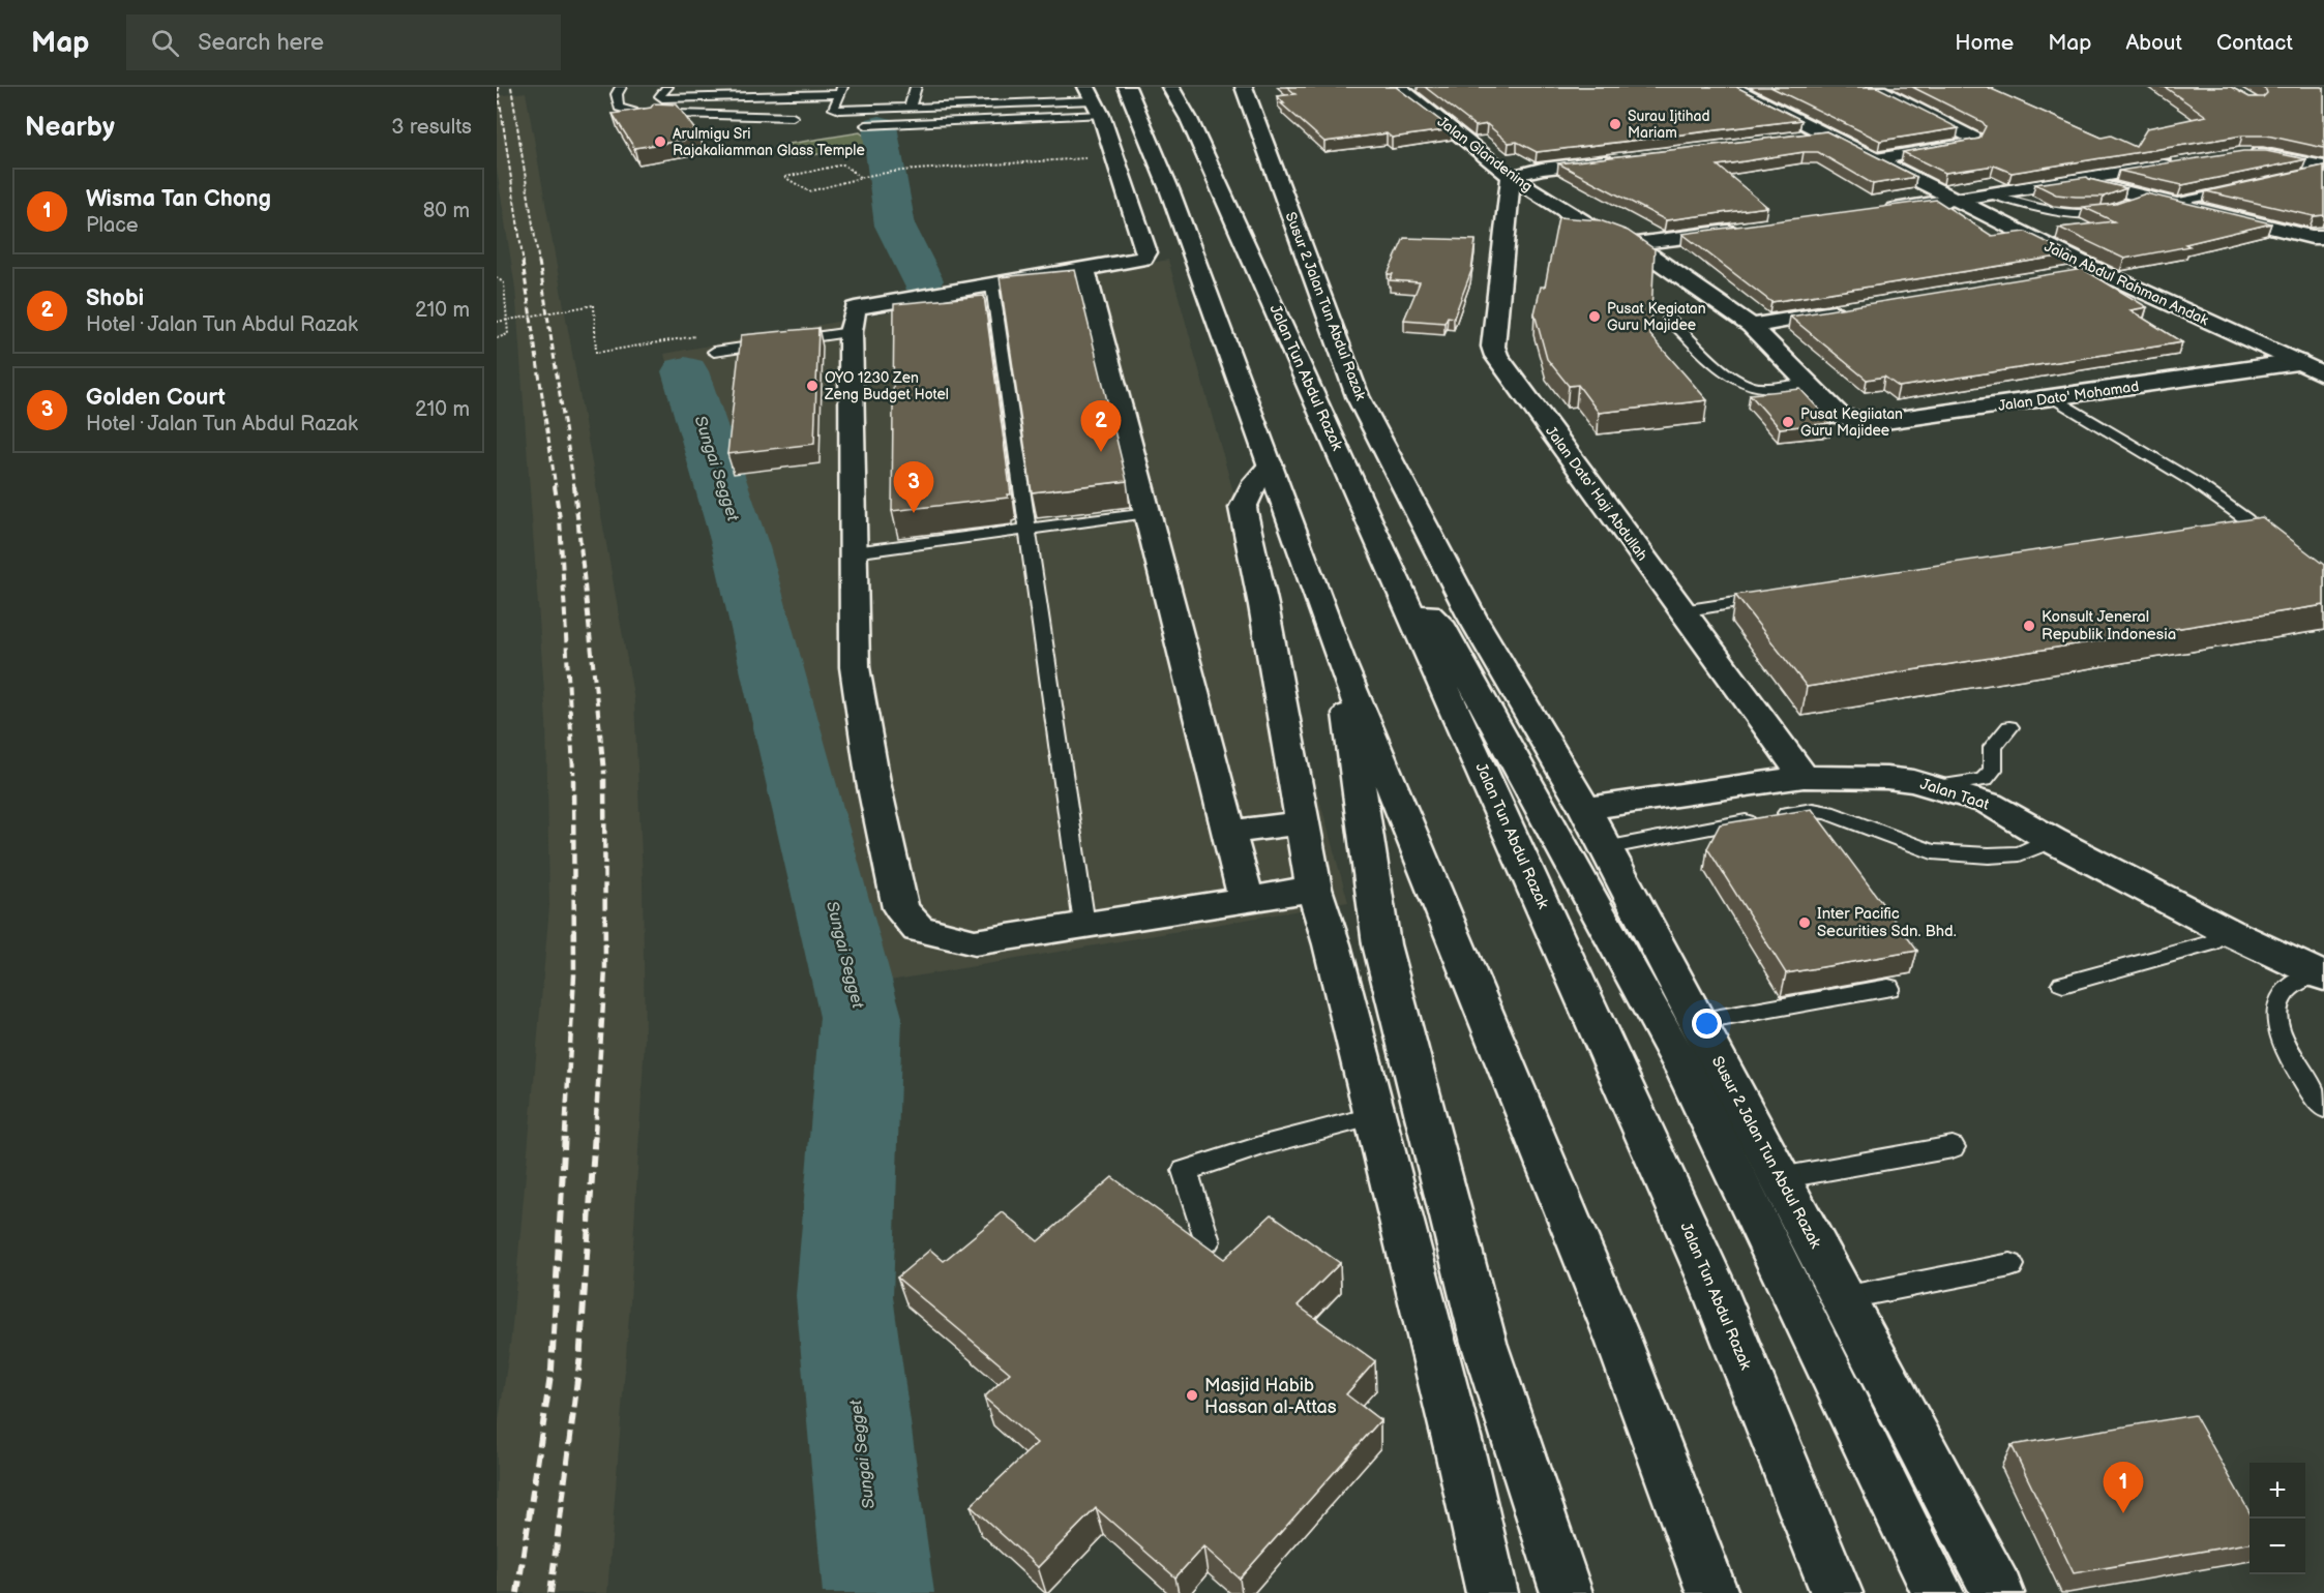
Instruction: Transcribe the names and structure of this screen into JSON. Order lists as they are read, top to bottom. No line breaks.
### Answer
{"streets":{"main road":["Jalan Glandening","Jalan Abdul Rahman Andak","Susur 2 Jalan Tun Abdul Razak","Jalan Tun Abdul Razak","Jalan Dato' Mohamad","Jalan Dato' Haji Abdullah","Jalan Taat"]},"crossings":[["Jalan Glandening","Jalan Dato' Mohamad"],["Jalan Glandening","Jalan Dato' Haji Abdullah"],["Jalan Abdul Rahman Andak","Jalan Dato' Mohamad"],["Susur 2 Jalan Tun Abdul Razak","Jalan Taat"],["Jalan Dato' Haji Abdullah","Jalan Taat"]],"water":["Sungai Segget"],"places":["Surau Ijtihad Mariam","Arulmigu Sri Rajakaliamman Glass Temple","Pusat Kegiatan Guru Majidee","OYO 1230 Zen Zeng Budget Hotel","Pusat Kegiiatan Guru Majidee","Konsult Jeneral Republik Indonesia","Inter Pacific Securities Sdn. Bhd.","Masjid Habib Hassan al-Attas"],"page":{"header":"Map","search":"Search here","nav":["Home","Map","About","Contact"],"heading":["Nearby","3 results"],"list":[{"mark":"1","name":"Wisma Tan Chong","note":"Place","value":"80 m"},{"mark":"2","name":"Shobi","note":"Hotel · Jalan Tun Abdul Razak","value":"210 m"},{"mark":"3","name":"Golden Court","note":"Hotel · Jalan Tun Abdul Razak","value":"210 m"}],"pins":["2","3","1"],"map_buttons":["+","−"]}}
